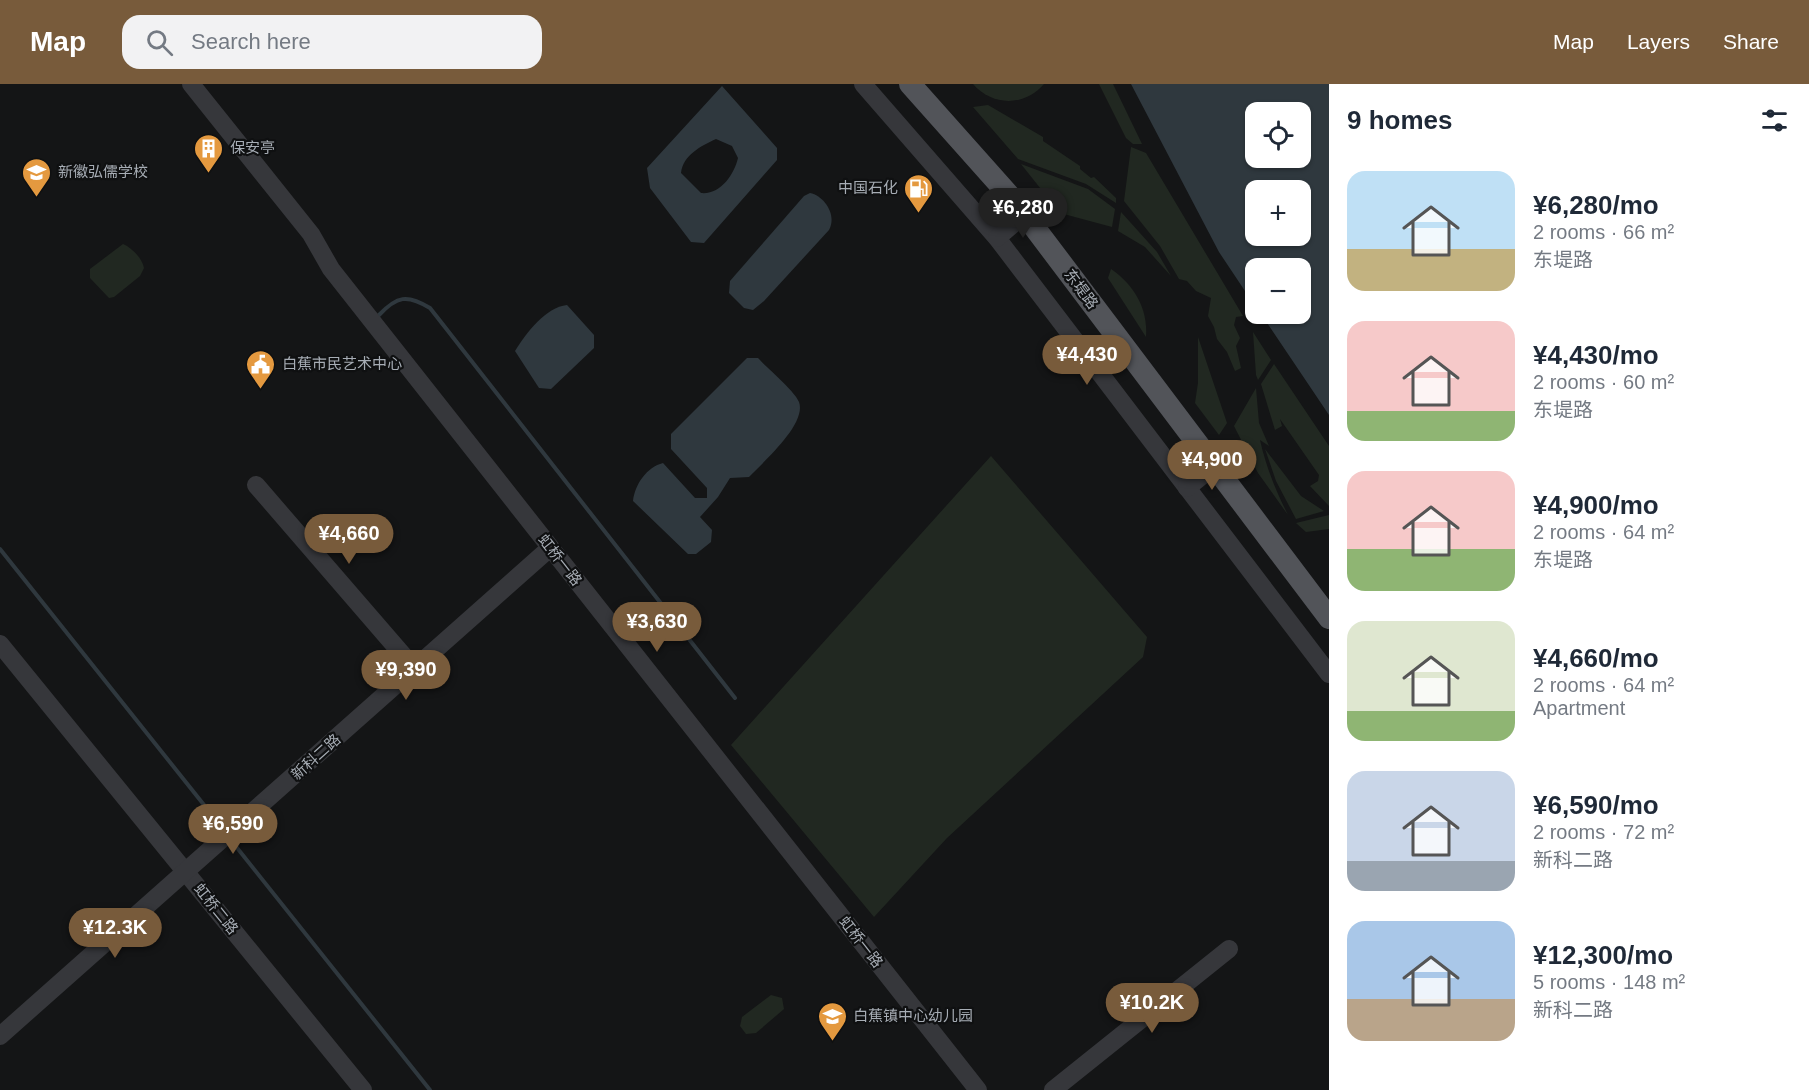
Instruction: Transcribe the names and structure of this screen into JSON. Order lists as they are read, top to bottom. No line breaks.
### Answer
{"streets":{"main road":["东堤路"],"street":["虹桥一路","新科二路","虹桥二路"]},"crossings":[["虹桥一路","新科二路"],["新科二路","虹桥二路"]],"places":{"building":["保安亭"],"school or university":["新徽弘儒学校","白蕉镇中心幼儿园"],"fuel station":["中国石化"],"public building":["白蕉市民艺术中心"]},"page":{"header":"Map","search":"Search here","nav":["Map","Layers","Share"],"heading":"9 homes","map_buttons":["+","−"],"list":[{"name":"¥6,280/mo","note":"2 rooms · 66 m² · 东堤路"},{"name":"¥4,430/mo","note":"2 rooms · 60 m² · 东堤路"},{"name":"¥4,900/mo","note":"2 rooms · 64 m² · 东堤路"},{"name":"¥4,660/mo","note":"2 rooms · 64 m² · Apartment"},{"name":"¥6,590/mo","note":"2 rooms · 72 m² · 新科二路"},{"name":"¥12,300/mo","note":"5 rooms · 148 m² · 新科二路"}],"price":["¥6,280","¥4,430","¥4,900","¥4,660","¥3,630","¥9,390","¥6,590","¥12.3K","¥10.2K"]}}
